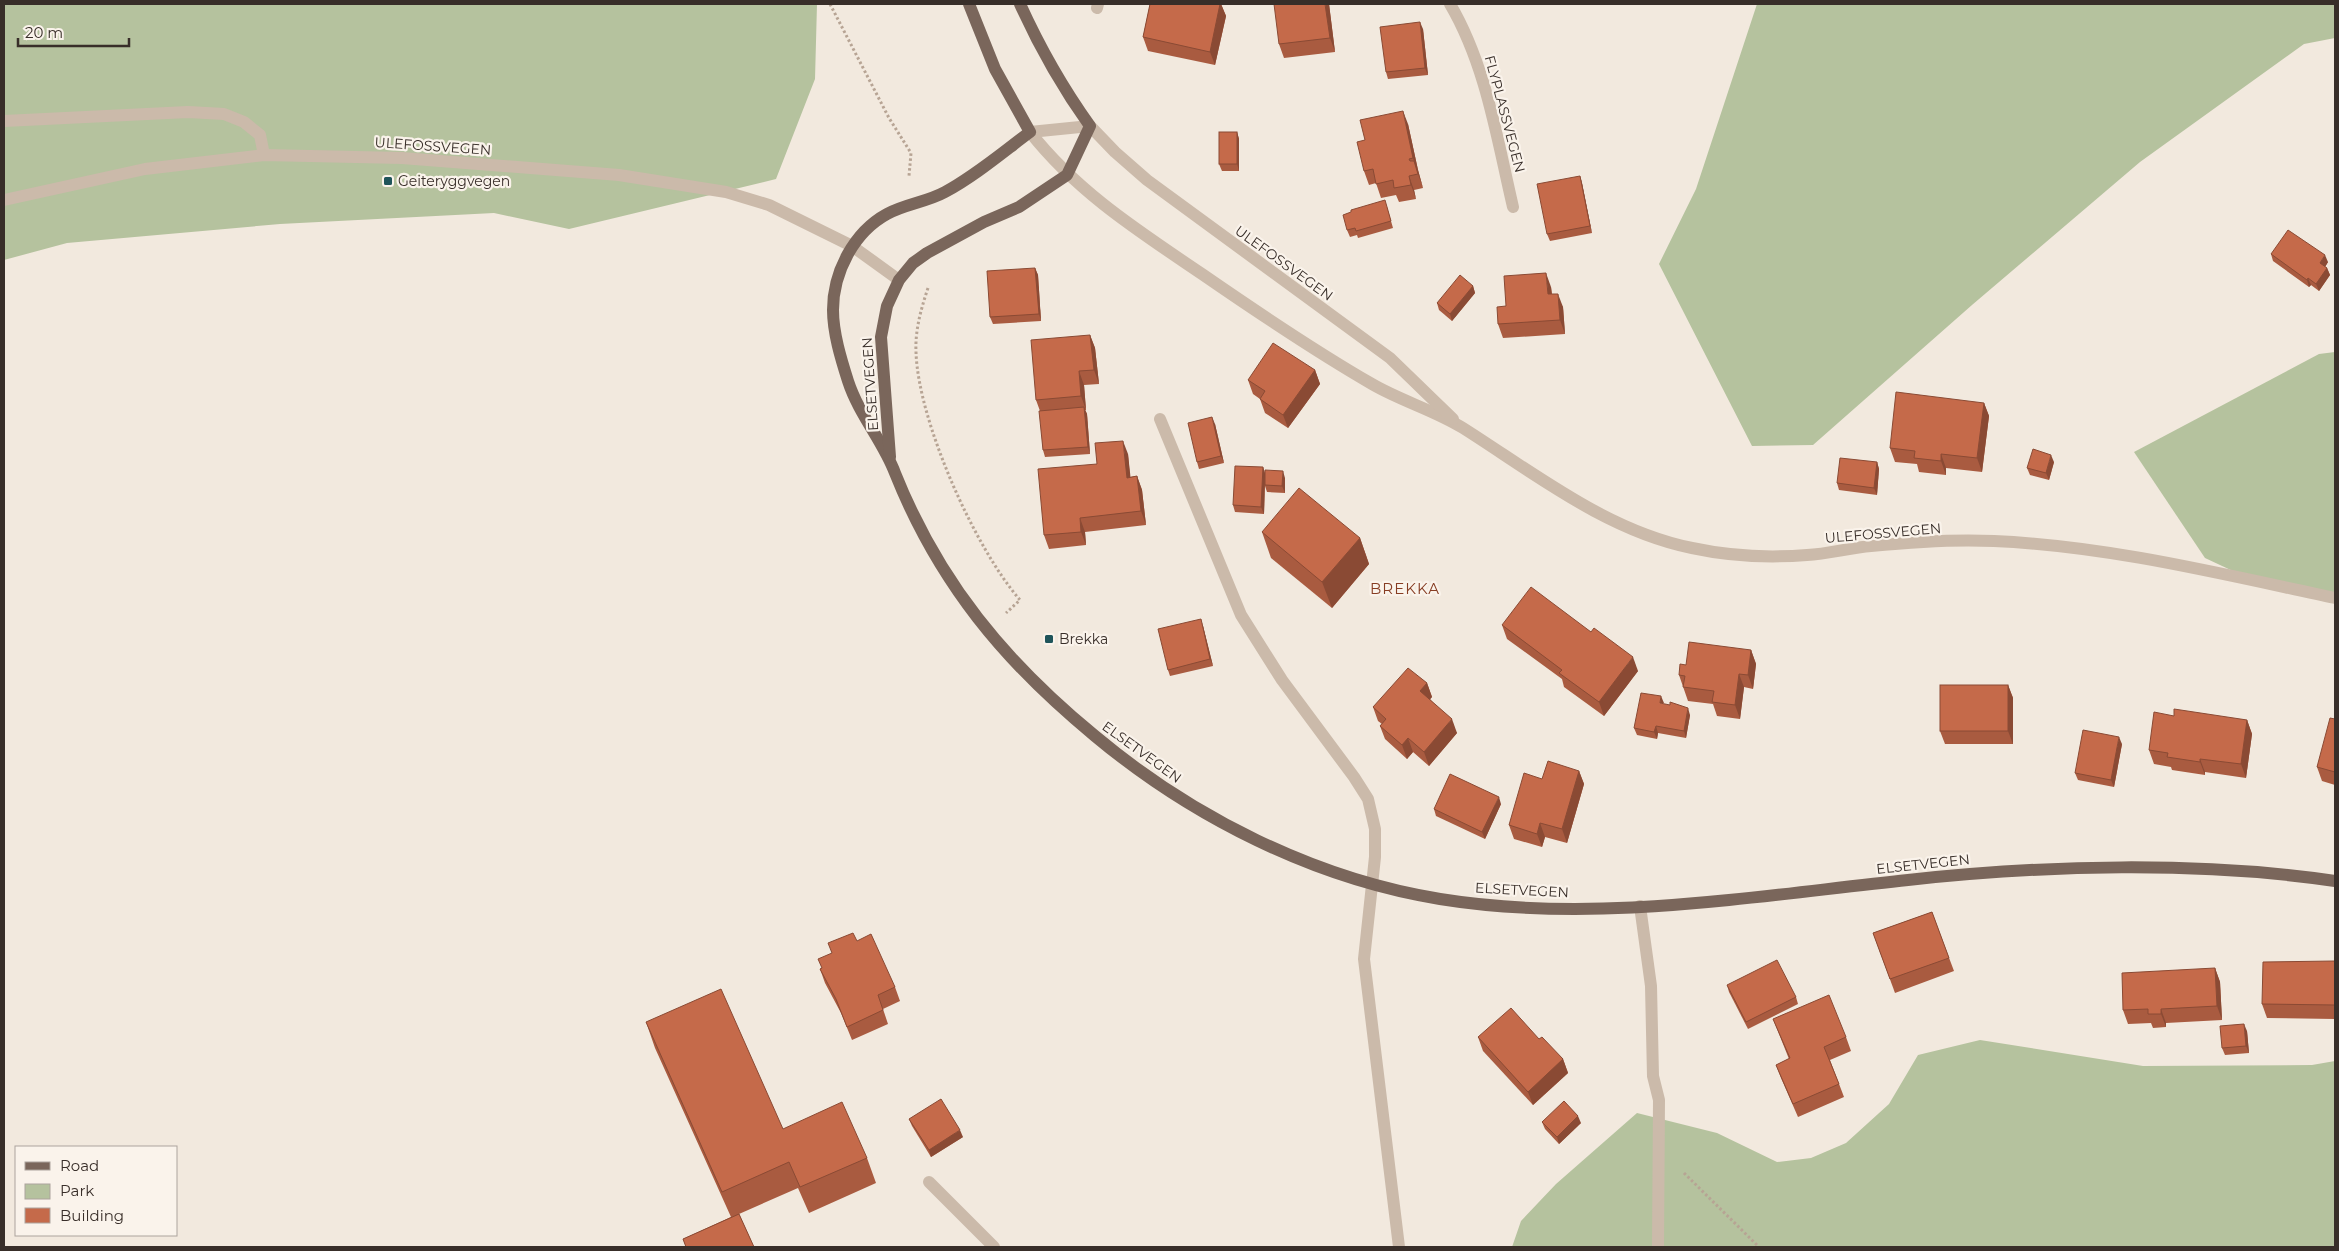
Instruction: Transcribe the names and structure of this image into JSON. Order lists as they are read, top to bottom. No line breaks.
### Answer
{"streets":{"main road":["ELSETVEGEN"],"street":["FLYPLASSVEGEN","ULEFOSSVEGEN"]},"crossings":[["ULEFOSSVEGEN","ELSETVEGEN"]],"districts":["BREKKA"],"places":{"transit":["Geiteryggvegen","Brekka"]},"legend":["Road","Park","Building"],"scale_bar":"20 m"}
